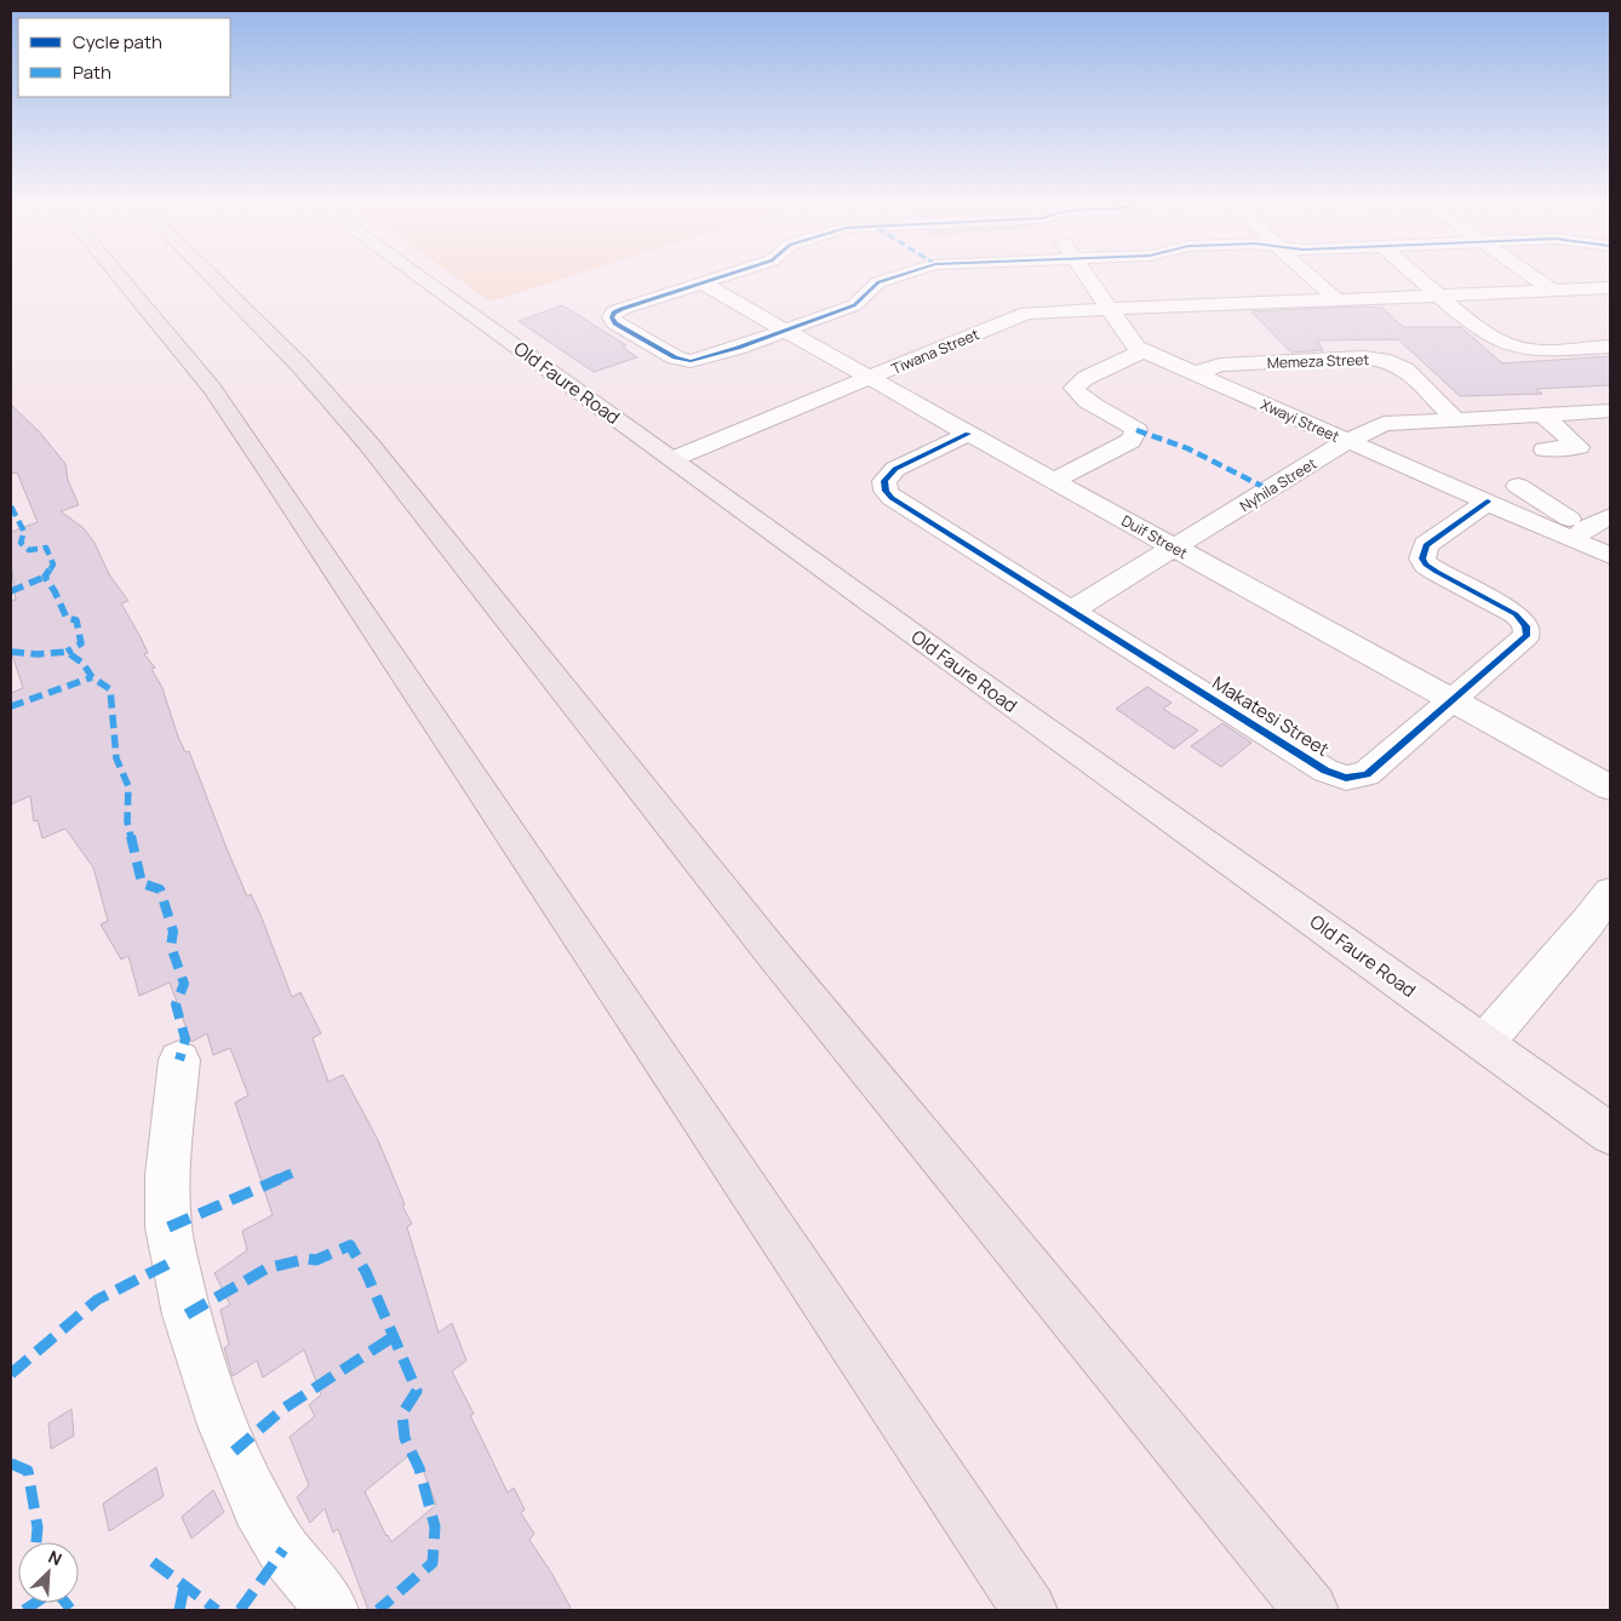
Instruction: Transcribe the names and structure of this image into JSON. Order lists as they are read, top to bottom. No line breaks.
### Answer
{"streets":{"main road":["Old Faure Road"],"street":["Tiwana Street","Memeza Street","Xwayi Street","Nyhila Street","Duif Street","Makatesi Street"]},"crossings":[["Tiwana Street","Old Faure Road"],["Tiwana Street","Xwayi Street"],["Tiwana Street","Duif Street"],["Memeza Street","Xwayi Street"],["Memeza Street","Nyhila Street"],["Xwayi Street","Nyhila Street"],["Xwayi Street","Makatesi Street"],["Nyhila Street","Duif Street"],["Nyhila Street","Makatesi Street"],["Duif Street","Makatesi Street"]],"legend":["Cycle path","Path"],"north":"top right"}
